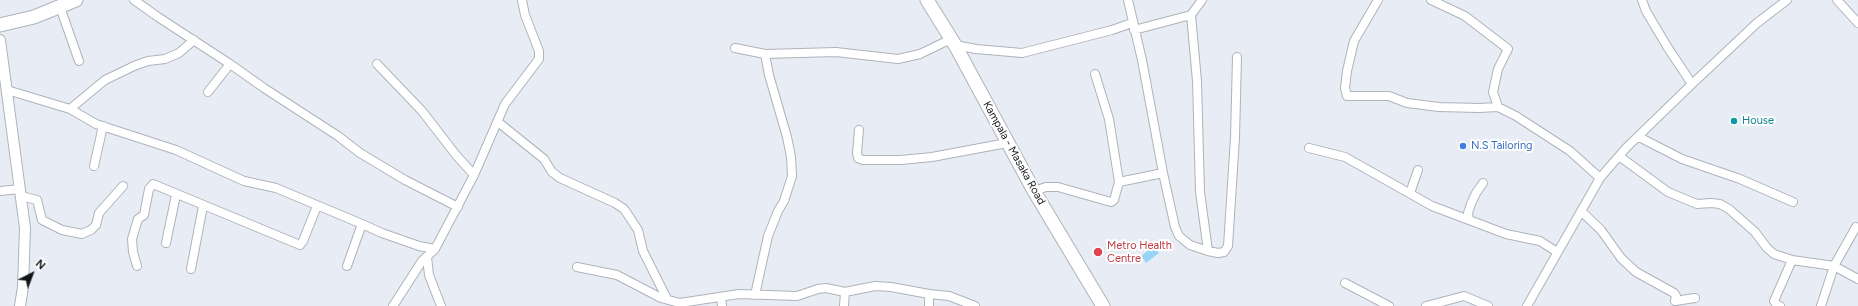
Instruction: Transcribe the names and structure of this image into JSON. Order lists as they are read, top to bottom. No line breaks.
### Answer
{"streets":{"main road":["Kampala - Masaka Road"]},"places":["House","N.S Tailoring","Metro Health Centre"],"north":"top right"}
